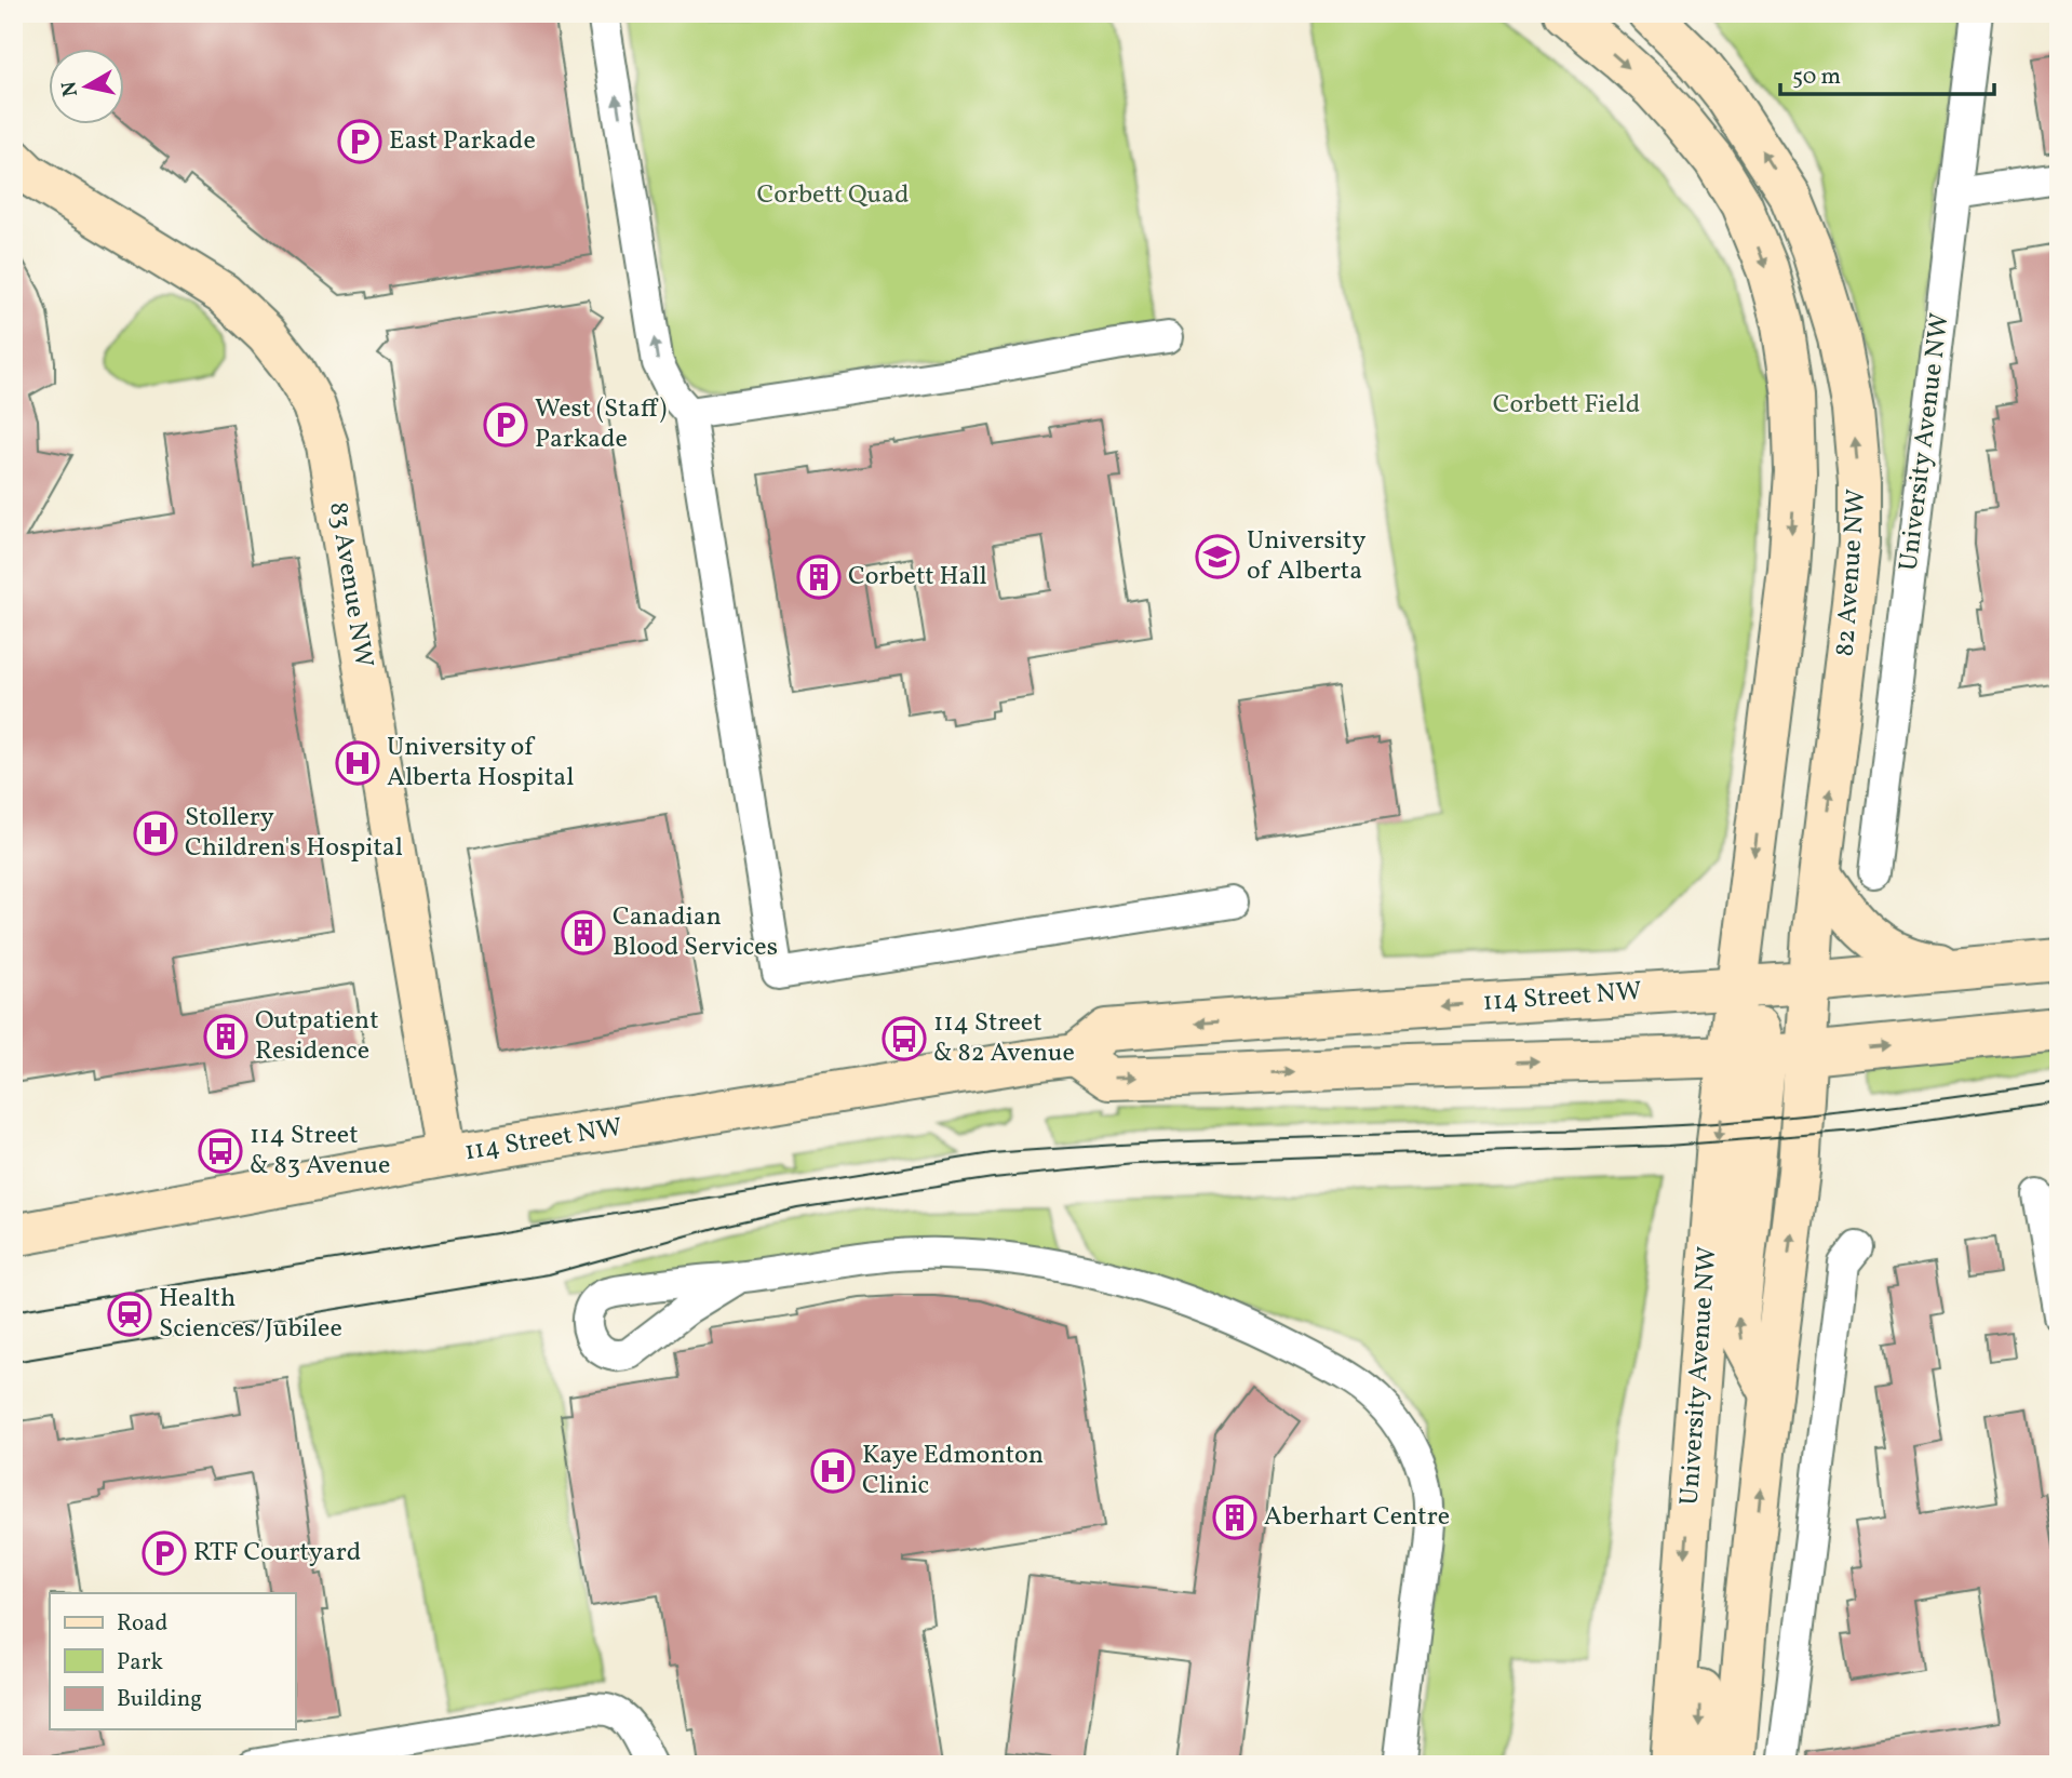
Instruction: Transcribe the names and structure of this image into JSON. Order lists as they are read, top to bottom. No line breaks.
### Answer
{"streets":{"main road":["University Avenue NW","82 Avenue NW","83 Avenue NW","114 Street NW"]},"crossings":[["University Avenue NW","114 Street NW"],["82 Avenue NW","114 Street NW"],["83 Avenue NW","114 Street NW"]],"parks":["Corbett Quad","Corbett Field"],"places":{"parking":["East Parkade","West (Staff) Parkade","RTF Courtyard"],"school or university":["University of Alberta"],"building":["Corbett Hall","Canadian Blood Services","Outpatient Residence","Aberhart Centre"],"hospital":["University of Alberta Hospital","Stollery Children's Hospital","Kaye Edmonton Clinic"],"bus stop":["114 Street & 82 Avenue","114 Street & 83 Avenue"],"station":["Health Sciences/Jubilee"]},"legend":["Road","Park","Building"],"scale_bar":"50 m","north":"left"}
